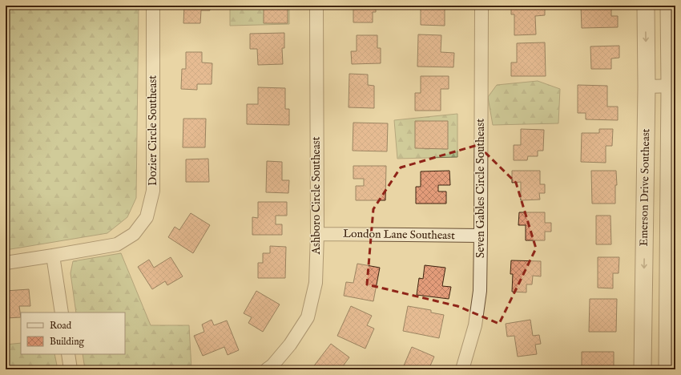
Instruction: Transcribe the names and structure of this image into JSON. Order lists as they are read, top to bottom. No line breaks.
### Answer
{"streets":{"street":["Dozier Circle Southeast","Emerson Drive Southeast","Seven Gables Circle Southeast","Ashboro Circle Southeast","London Lane Southeast"]},"crossings":[["Seven Gables Circle Southeast","London Lane Southeast"],["Ashboro Circle Southeast","London Lane Southeast"]],"legend":["Road","Building"]}
